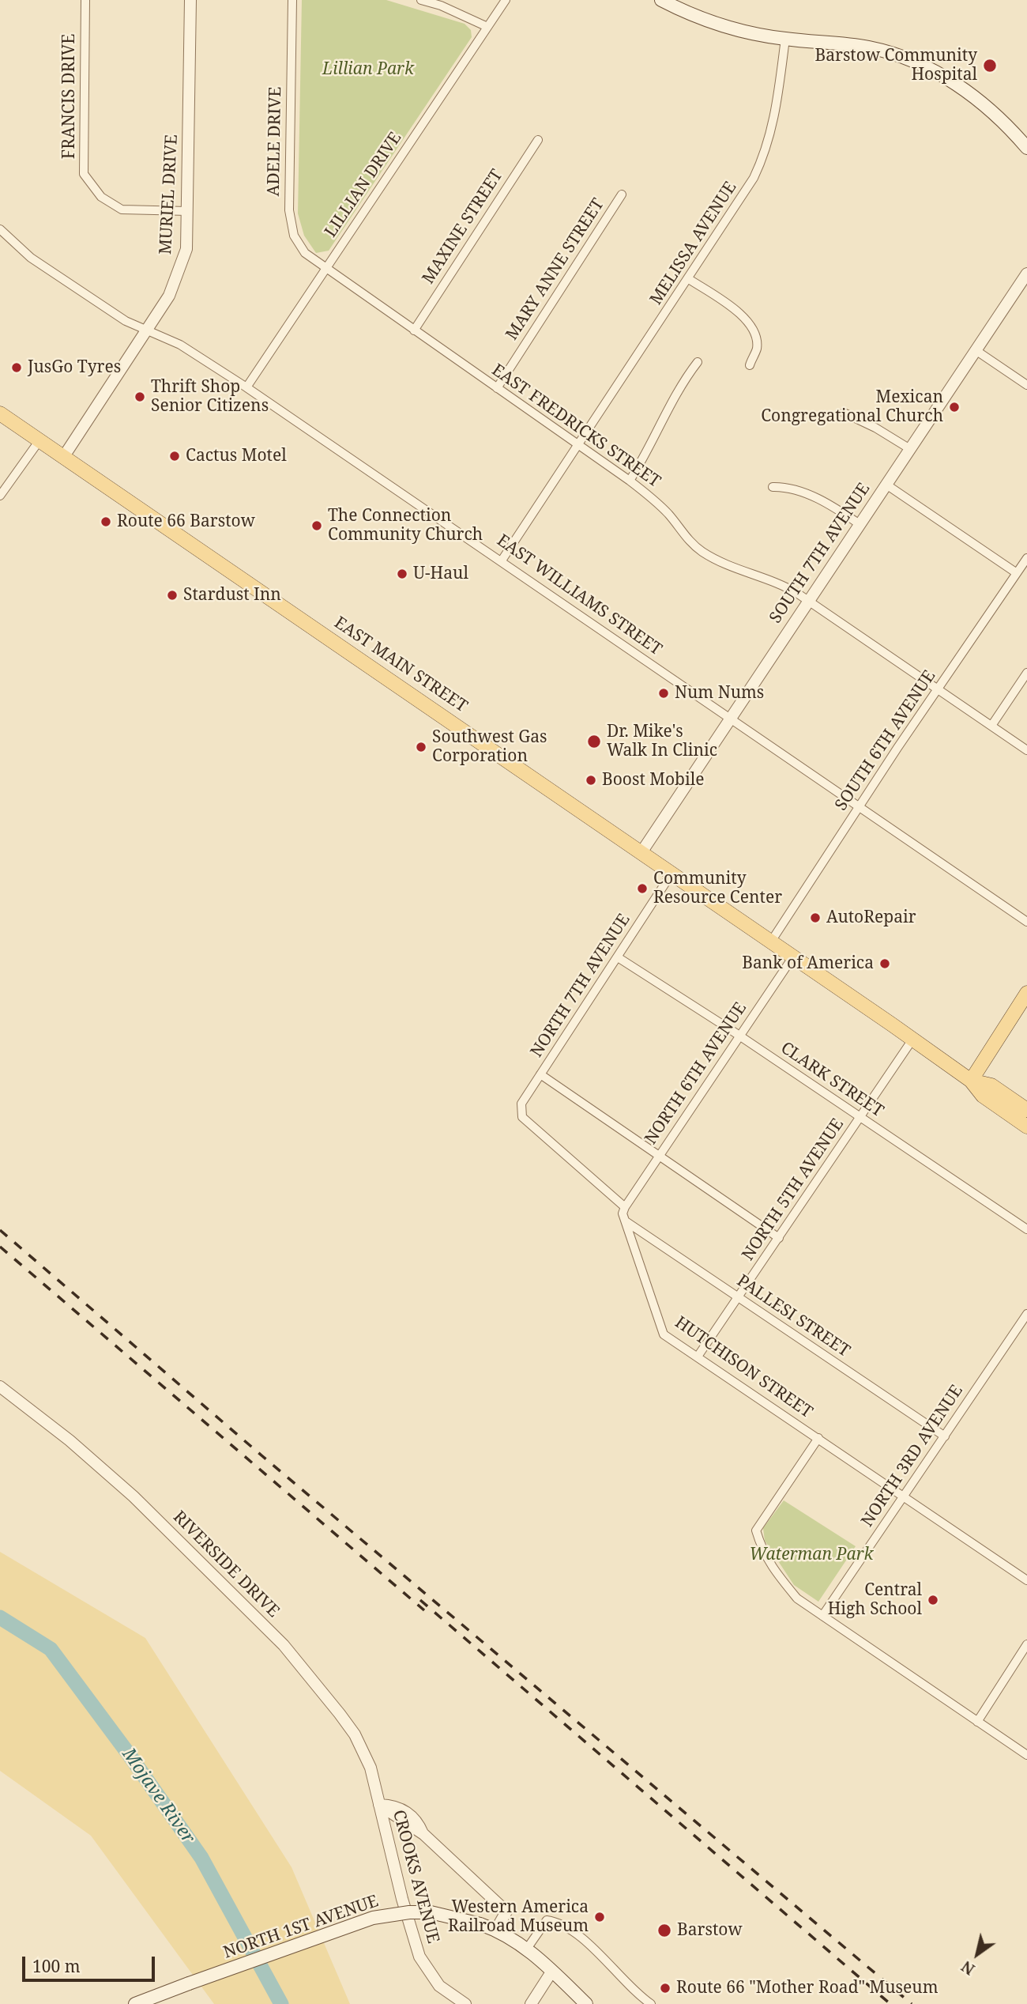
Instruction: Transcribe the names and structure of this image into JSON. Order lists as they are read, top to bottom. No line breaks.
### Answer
{"streets":{"main road":["EAST MAIN STREET","NORTH 1ST AVENUE"],"street":["FRANCIS DRIVE","ADELE DRIVE","LILLIAN DRIVE","MURIEL DRIVE","MAXINE STREET","MELISSA AVENUE","MARY ANNE STREET","EAST FREDRICKS STREET","SOUTH 7TH AVENUE","EAST WILLIAMS STREET","SOUTH 6TH AVENUE","NORTH 7TH AVENUE","NORTH 6TH AVENUE","CLARK STREET","NORTH 5TH AVENUE","PALLESI STREET","HUTCHISON STREET","NORTH 3RD AVENUE","RIVERSIDE DRIVE","CROOKS AVENUE"]},"crossings":[["FRANCIS DRIVE","MURIEL DRIVE"],["ADELE DRIVE","LILLIAN DRIVE"],["ADELE DRIVE","EAST FREDRICKS STREET"],["LILLIAN DRIVE","EAST FREDRICKS STREET"],["LILLIAN DRIVE","EAST WILLIAMS STREET"],["MURIEL DRIVE","EAST WILLIAMS STREET"],["MURIEL DRIVE","EAST MAIN STREET"],["MAXINE STREET","EAST FREDRICKS STREET"],["MELISSA AVENUE","EAST FREDRICKS STREET"],["MELISSA AVENUE","EAST WILLIAMS STREET"],["MARY ANNE STREET","EAST FREDRICKS STREET"],["EAST FREDRICKS STREET","SOUTH 7TH AVENUE"],["EAST FREDRICKS STREET","SOUTH 6TH AVENUE"],["SOUTH 7TH AVENUE","EAST WILLIAMS STREET"],["SOUTH 7TH AVENUE","EAST MAIN STREET"],["EAST WILLIAMS STREET","SOUTH 6TH AVENUE"],["EAST MAIN STREET","SOUTH 6TH AVENUE"],["EAST MAIN STREET","NORTH 7TH AVENUE"],["EAST MAIN STREET","NORTH 6TH AVENUE"],["EAST MAIN STREET","NORTH 5TH AVENUE"],["NORTH 7TH AVENUE","NORTH 6TH AVENUE"],["NORTH 7TH AVENUE","CLARK STREET"],["NORTH 7TH AVENUE","HUTCHISON STREET"],["NORTH 6TH AVENUE","CLARK STREET"],["NORTH 6TH AVENUE","HUTCHISON STREET"],["CLARK STREET","NORTH 5TH AVENUE"],["NORTH 5TH AVENUE","PALLESI STREET"],["NORTH 5TH AVENUE","HUTCHISON STREET"],["PALLESI STREET","HUTCHISON STREET"],["PALLESI STREET","NORTH 3RD AVENUE"],["HUTCHISON STREET","NORTH 3RD AVENUE"],["RIVERSIDE DRIVE","CROOKS AVENUE"]],"water":["Mojave River"],"parks":["Lillian Park","Waterman Park"],"places":["Barstow Community Hospital","JusGo Tyres","Thrift Shop Senior Citizens","Mexican Congregational Church","Cactus Motel","Route 66 Barstow","The Connection Community Church","U-Haul","Stardust Inn","Num Nums","Dr. Mike's Walk In Clinic","Southwest Gas Corporation","Boost Mobile","Community Resource Center","AutoRepair","Bank of America","Central High School","Western America Railroad Museum","Barstow","Route 66 \"Mother Road\" Museum"],"scale_bar":"100 m","north":"bottom left"}
